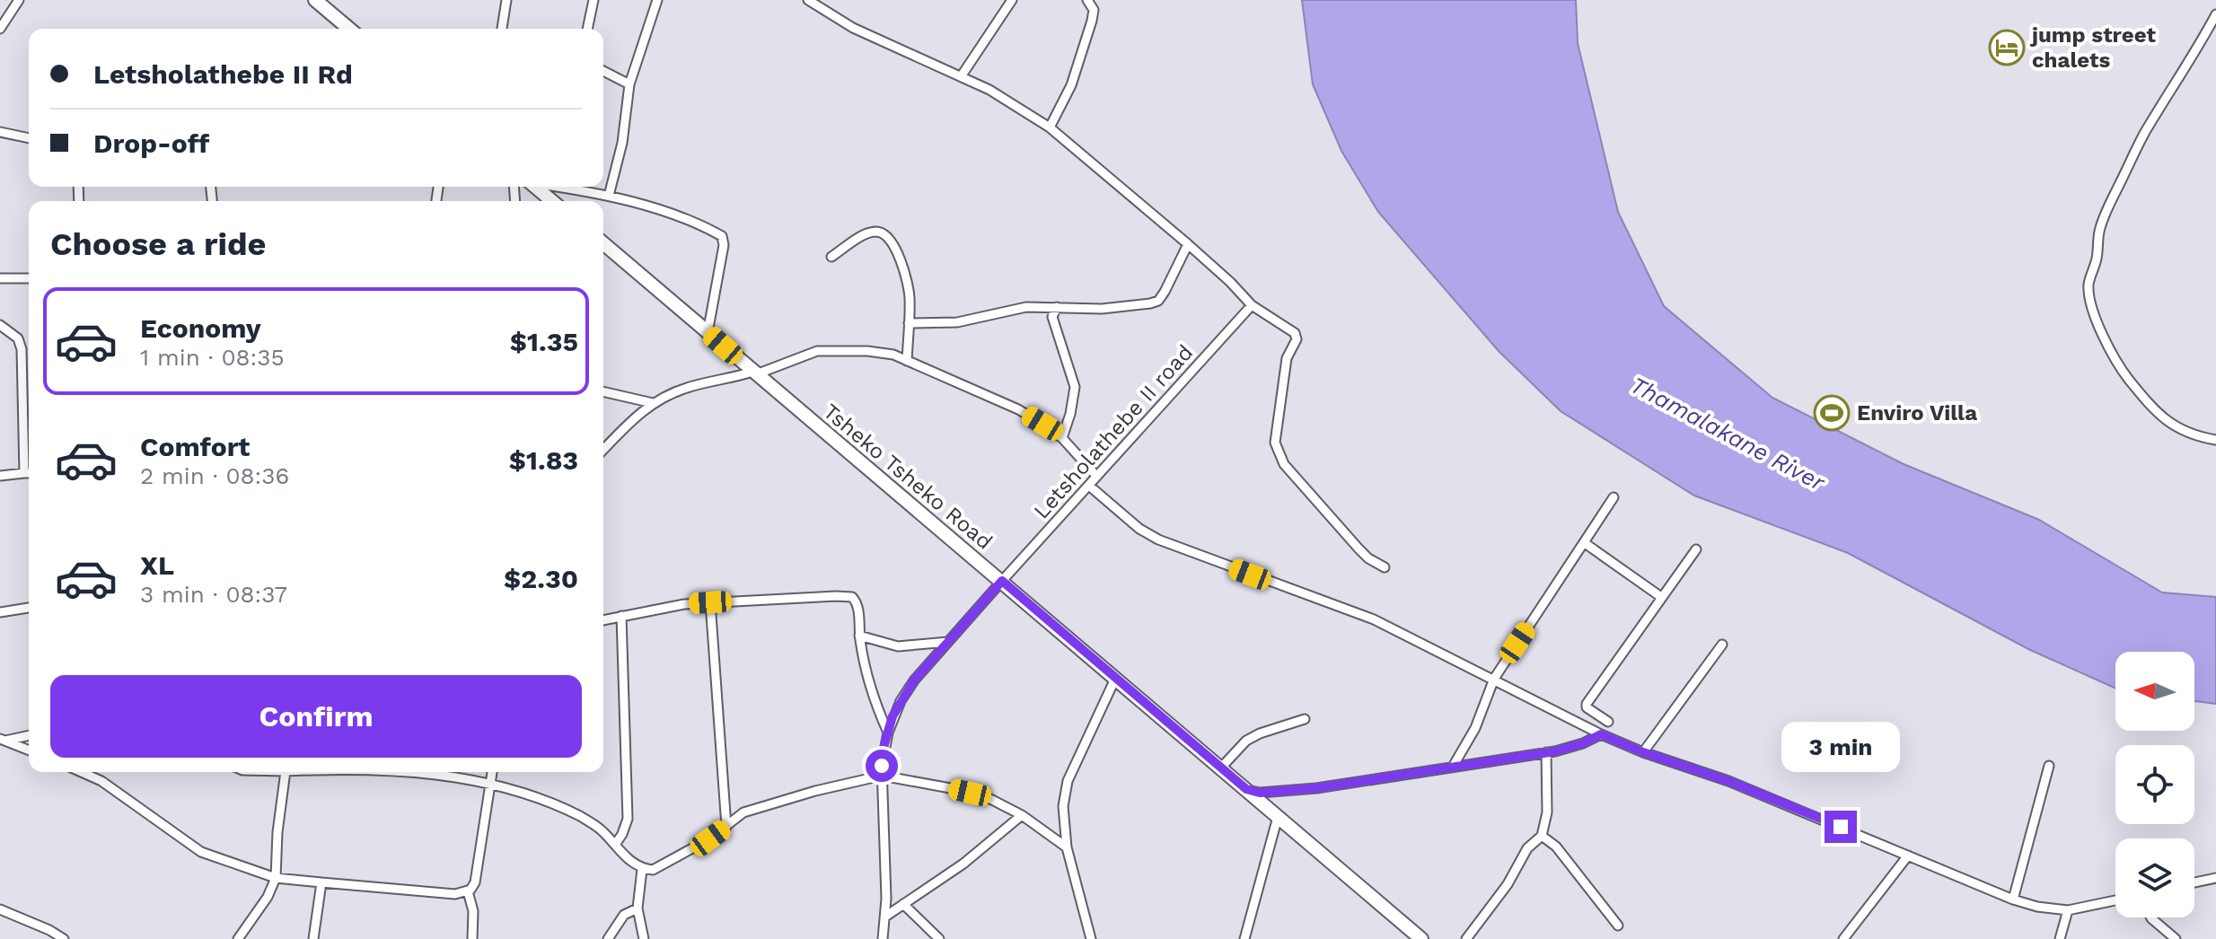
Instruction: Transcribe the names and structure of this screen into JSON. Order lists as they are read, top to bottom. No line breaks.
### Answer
{"streets":{"highway":["Tsheko Tsheko Road"],"street":["Letsholathebe II road"]},"crossings":[["Letsholathebe II road","Tsheko Tsheko Road"]],"water":["Thamalakane River"],"places":{"hotel":["jump street chalets"],"sports":["Enviro Villa"]},"north":"left","page":{"banner":["Letsholathebe II Rd","Drop-off"],"heading":"Choose a ride","list":[{"name":"Economy","note":"1 min · 08:35","value":"$1.35"},{"name":"Comfort","note":"2 min · 08:36","value":"$1.83"},{"name":"XL","note":"3 min · 08:37","value":"$2.30"}],"buttons":"Confirm","bubble":"3 min"}}
